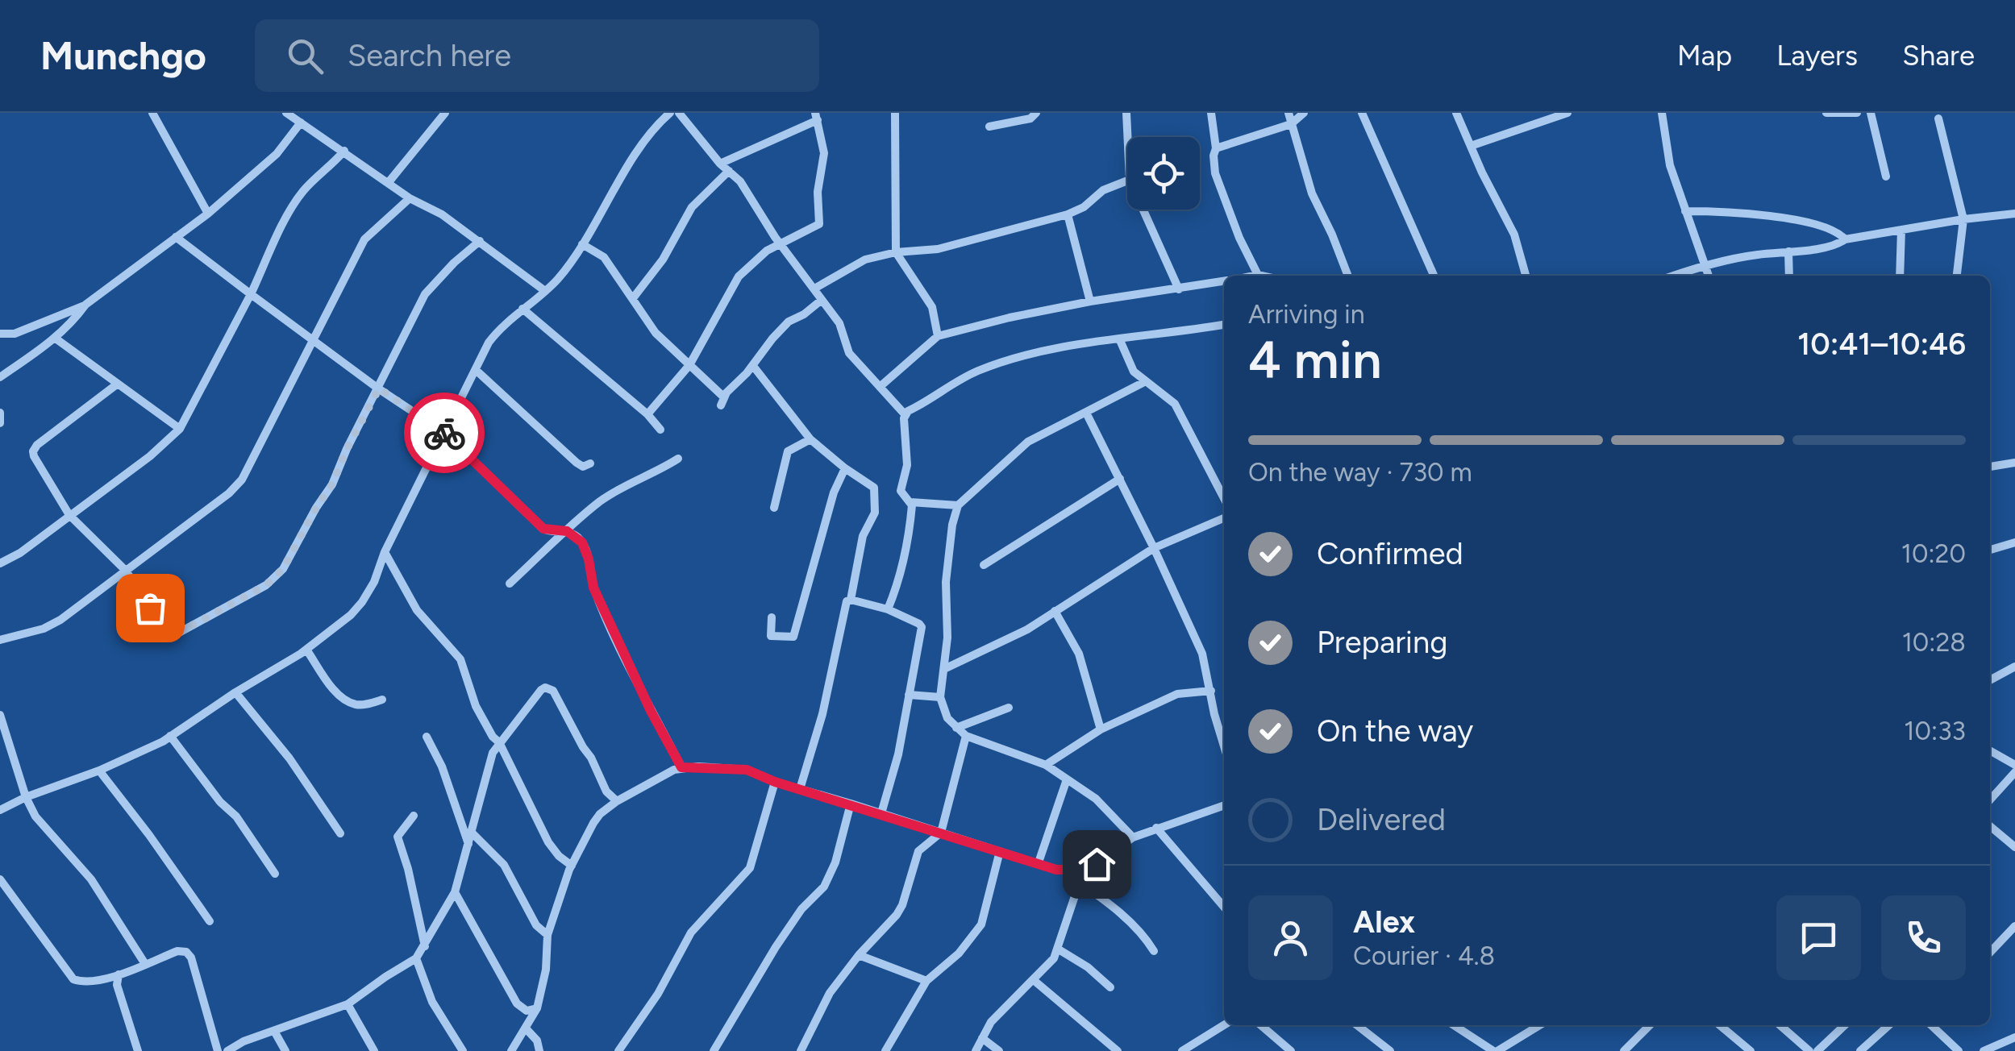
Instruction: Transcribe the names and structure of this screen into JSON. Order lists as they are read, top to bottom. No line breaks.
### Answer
{"page":{"header":"Munchgo","search":"Search here","nav":["Map","Layers","Share"],"heading":["4 min","Arriving in","10:41–10:46"],"panel":["Alex","Courier · 4.8"],"bar":"On the way · 730 m","list":[["Confirmed","10:20"],["Preparing","10:28"],["On the way","10:33"],"Delivered"]}}
